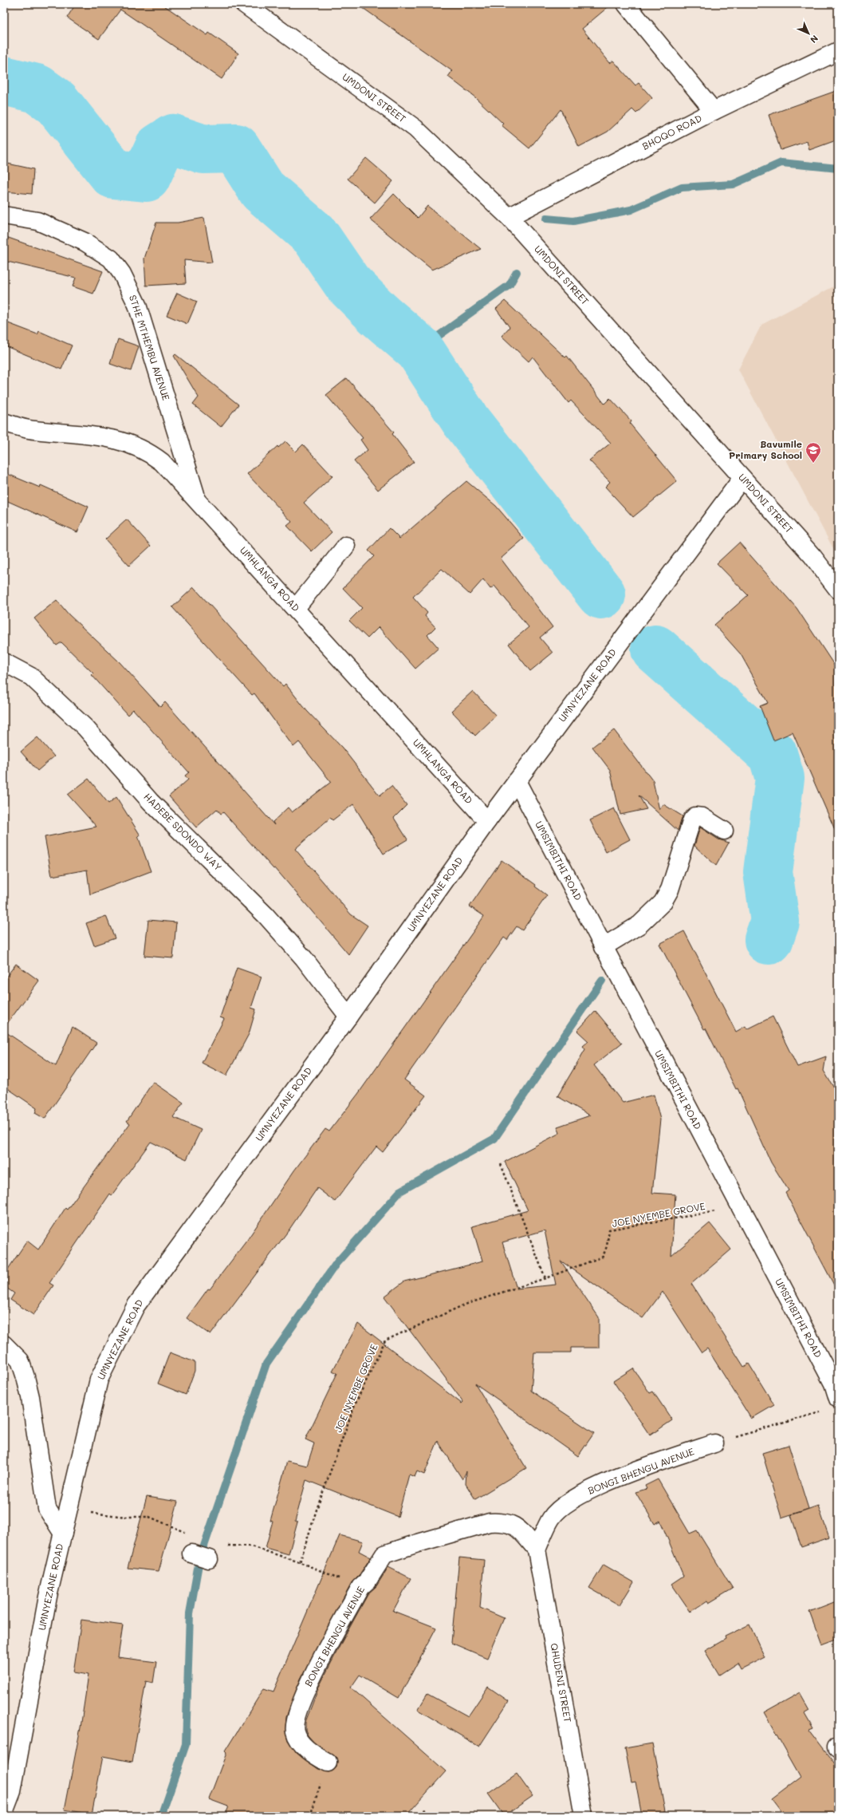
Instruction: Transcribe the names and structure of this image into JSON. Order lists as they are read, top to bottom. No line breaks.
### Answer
{"streets":{"street":["UMDONI STREET","BHOQO ROAD","STHE MTHEMBU AVENUE","UMHLANGA ROAD","UMNYEZANE ROAD","HADEBE SDONDO WAY","UMSIMBITHI ROAD","BONGI BHENGU AVENUE","QHUDENI STREET"],"path":["JOE NYEMBE GROVE"]},"crossings":[["UMDONI STREET","BHOQO ROAD"],["UMDONI STREET","UMNYEZANE ROAD"],["STHE MTHEMBU AVENUE","UMHLANGA ROAD"],["UMHLANGA ROAD","UMNYEZANE ROAD"],["UMNYEZANE ROAD","HADEBE SDONDO WAY"],["UMNYEZANE ROAD","UMSIMBITHI ROAD"],["UMSIMBITHI ROAD","JOE NYEMBE GROVE"],["BONGI BHENGU AVENUE","QHUDENI STREET"]],"places":{"school or university":["Bavumile Primary School"]},"north":"bottom right"}
